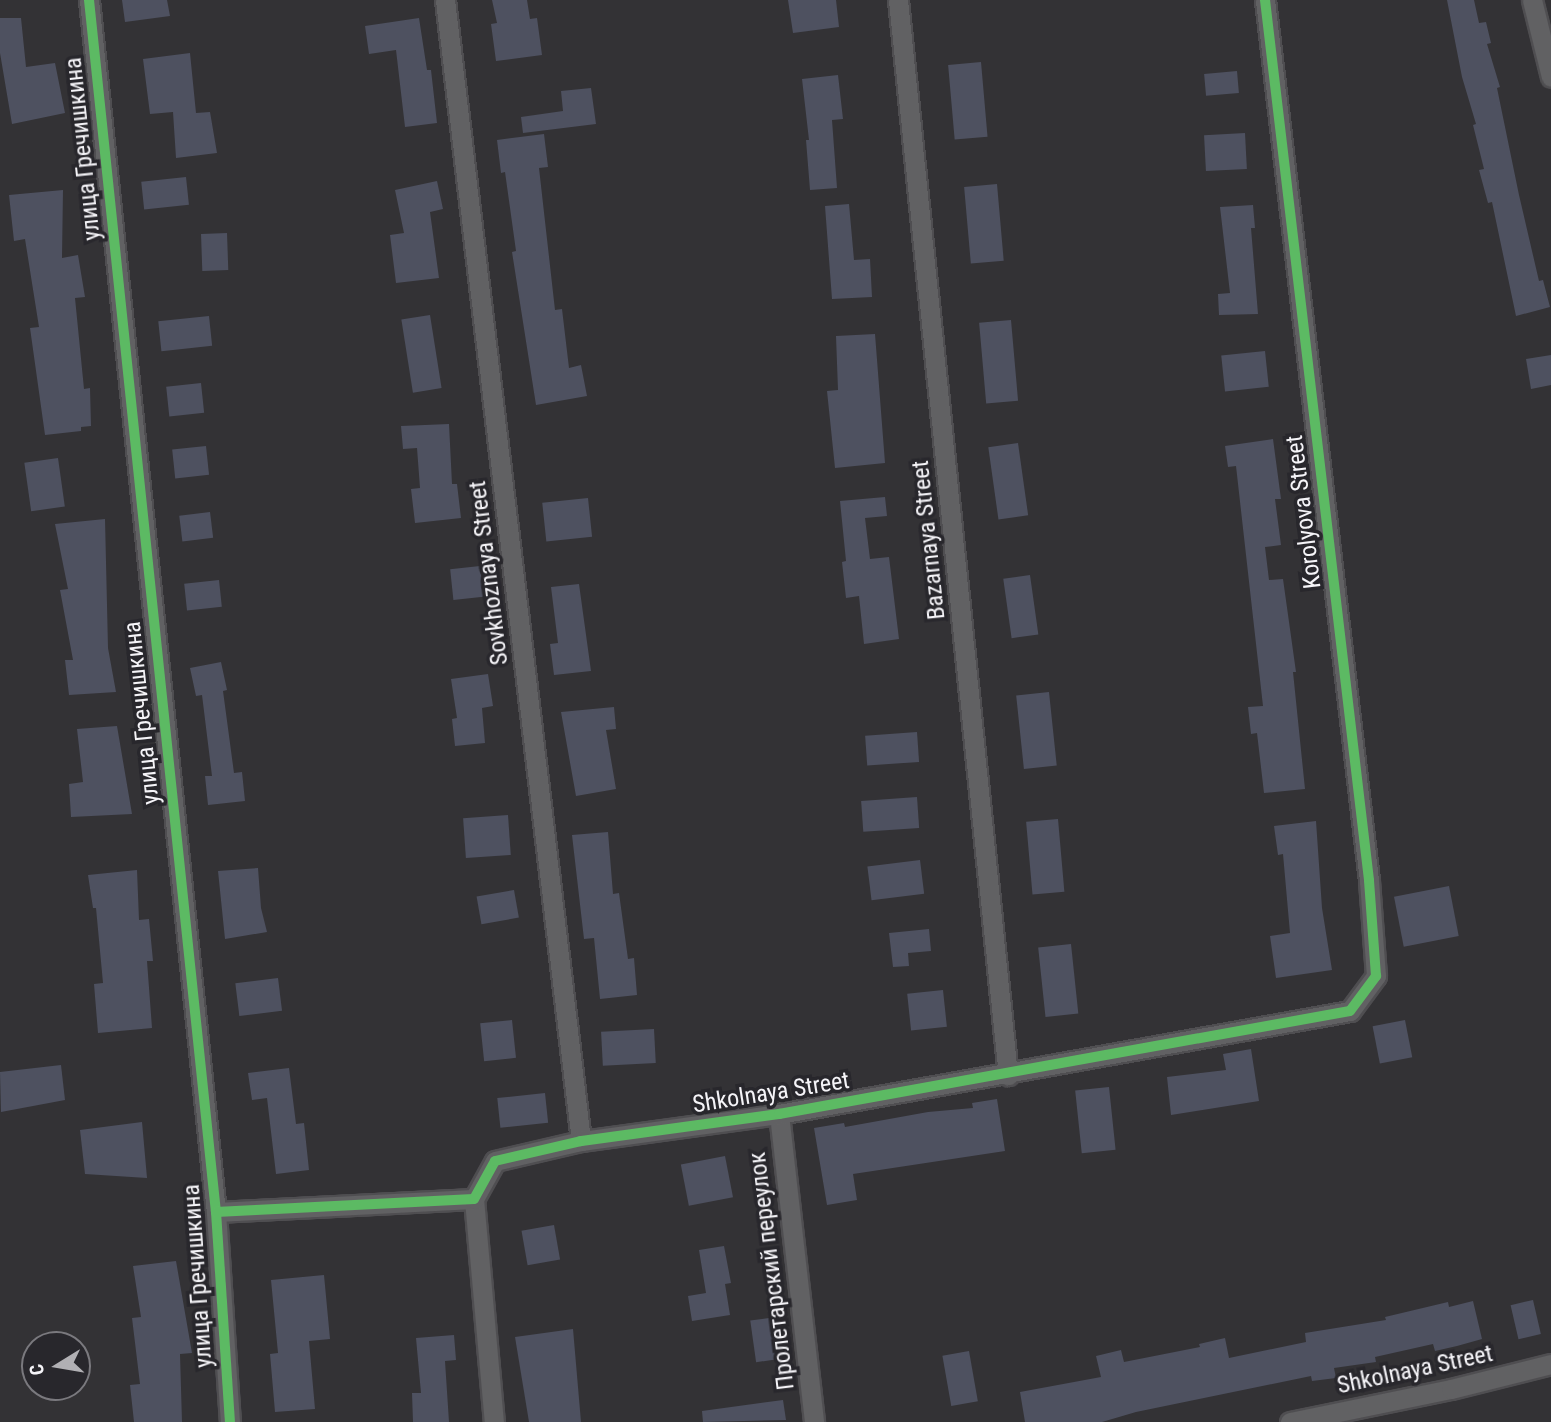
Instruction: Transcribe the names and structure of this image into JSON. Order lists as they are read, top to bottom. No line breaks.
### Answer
{"streets":{"street":["улица Гречишкина","Bazarnaya Street","Sovkhoznaya Street","Shkolnaya Street","Пролетарский переулок"],"cycle path":["Korolyova Street"]},"crossings":[["Bazarnaya Street","Shkolnaya Street"],["Sovkhoznaya Street","Shkolnaya Street"],["Shkolnaya Street","Пролетарский переулок"]],"north":"left"}
